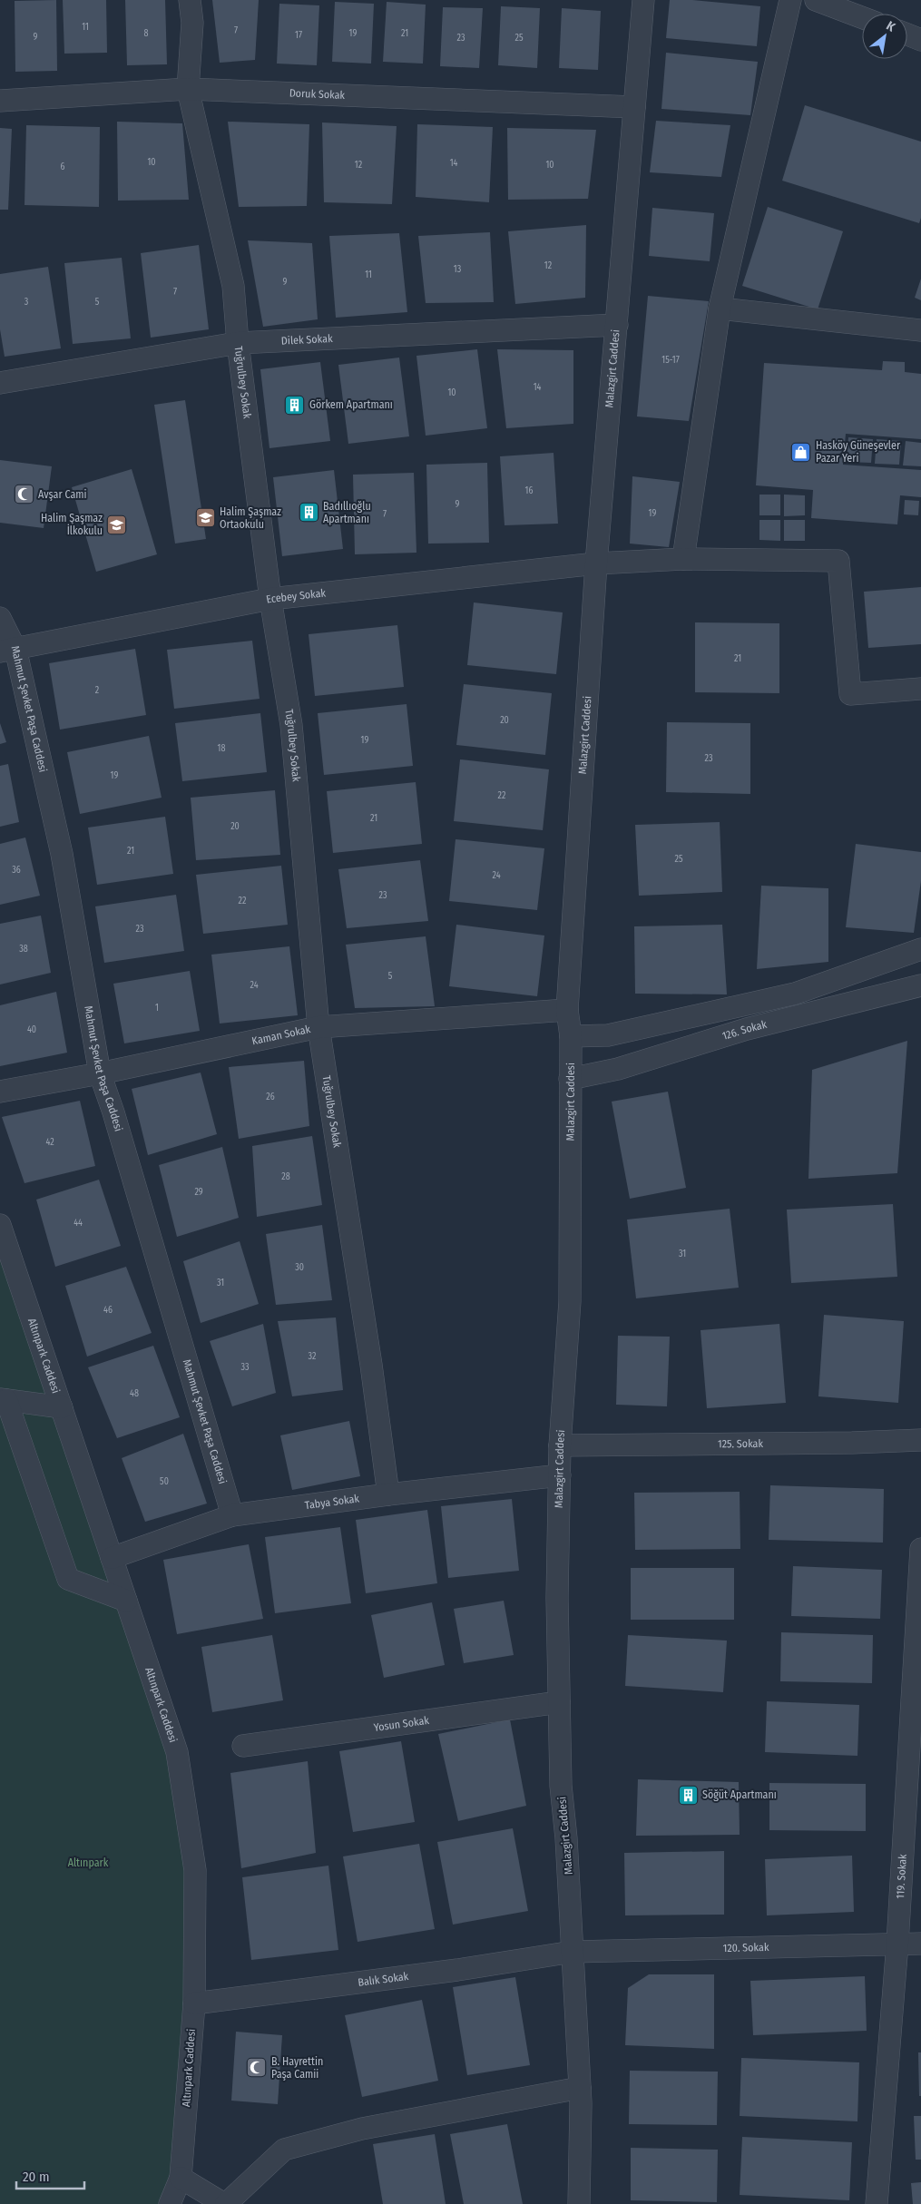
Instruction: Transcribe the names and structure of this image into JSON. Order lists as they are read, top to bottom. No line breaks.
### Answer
{"streets":{"street":["Doruk Sokak","Dilek Sokak","Malazgirt Caddesi","Tuğrulbey Sokak","Ecebey Sokak","Mahmut Şevket Paşa Caddesi","126. Sokak","Kaman Sokak","Altınpark Caddesi","125. Sokak","Tabya Sokak","Yosun Sokak","119. Sokak","120. Sokak","Balık Sokak"]},"crossings":[["Doruk Sokak","Malazgirt Caddesi"],["Doruk Sokak","Tuğrulbey Sokak"],["Dilek Sokak","Malazgirt Caddesi"],["Dilek Sokak","Tuğrulbey Sokak"],["Malazgirt Caddesi","Ecebey Sokak"],["Malazgirt Caddesi","126. Sokak"],["Malazgirt Caddesi","Kaman Sokak"],["Malazgirt Caddesi","125. Sokak"],["Malazgirt Caddesi","Tabya Sokak"],["Malazgirt Caddesi","Yosun Sokak"],["Malazgirt Caddesi","120. Sokak"],["Malazgirt Caddesi","Balık Sokak"],["Tuğrulbey Sokak","Ecebey Sokak"],["Tuğrulbey Sokak","Kaman Sokak"],["Tuğrulbey Sokak","Tabya Sokak"],["Ecebey Sokak","Mahmut Şevket Paşa Caddesi"],["Mahmut Şevket Paşa Caddesi","Kaman Sokak"],["Mahmut Şevket Paşa Caddesi","Tabya Sokak"],["Altınpark Caddesi","Tabya Sokak"],["Altınpark Caddesi","Balık Sokak"],["119. Sokak","120. Sokak"],["120. Sokak","Balık Sokak"]],"parks":["Altınpark"],"places":{"building":["Görkem Apartmanı","Badıllıoğlu Apartmanı","Söğüt Apartmanı"],"shop":["Hasköy Güneşevler Pazar Yeri"],"mosque":["Avşar Cami","B. Hayrettin Paşa Camii"],"school or university":["Halim Şaşmaz Ortaokulu","Halim Şaşmaz İlkokulu"]},"house_numbers":["11","7","8","19","21","17","9","23","25","10","14","12","10","6","12","13","11","9","7","3","5","15-17","14","10","16","9","19","7","21","2","20","19","18","23","19","22","21","20","21","25","36","24","23","22","23","38","5","24","1","40","26","42","28","29","44","31","30","31","46","32","33","48","50"],"scale_bar":"20 m","north":"top right"}
